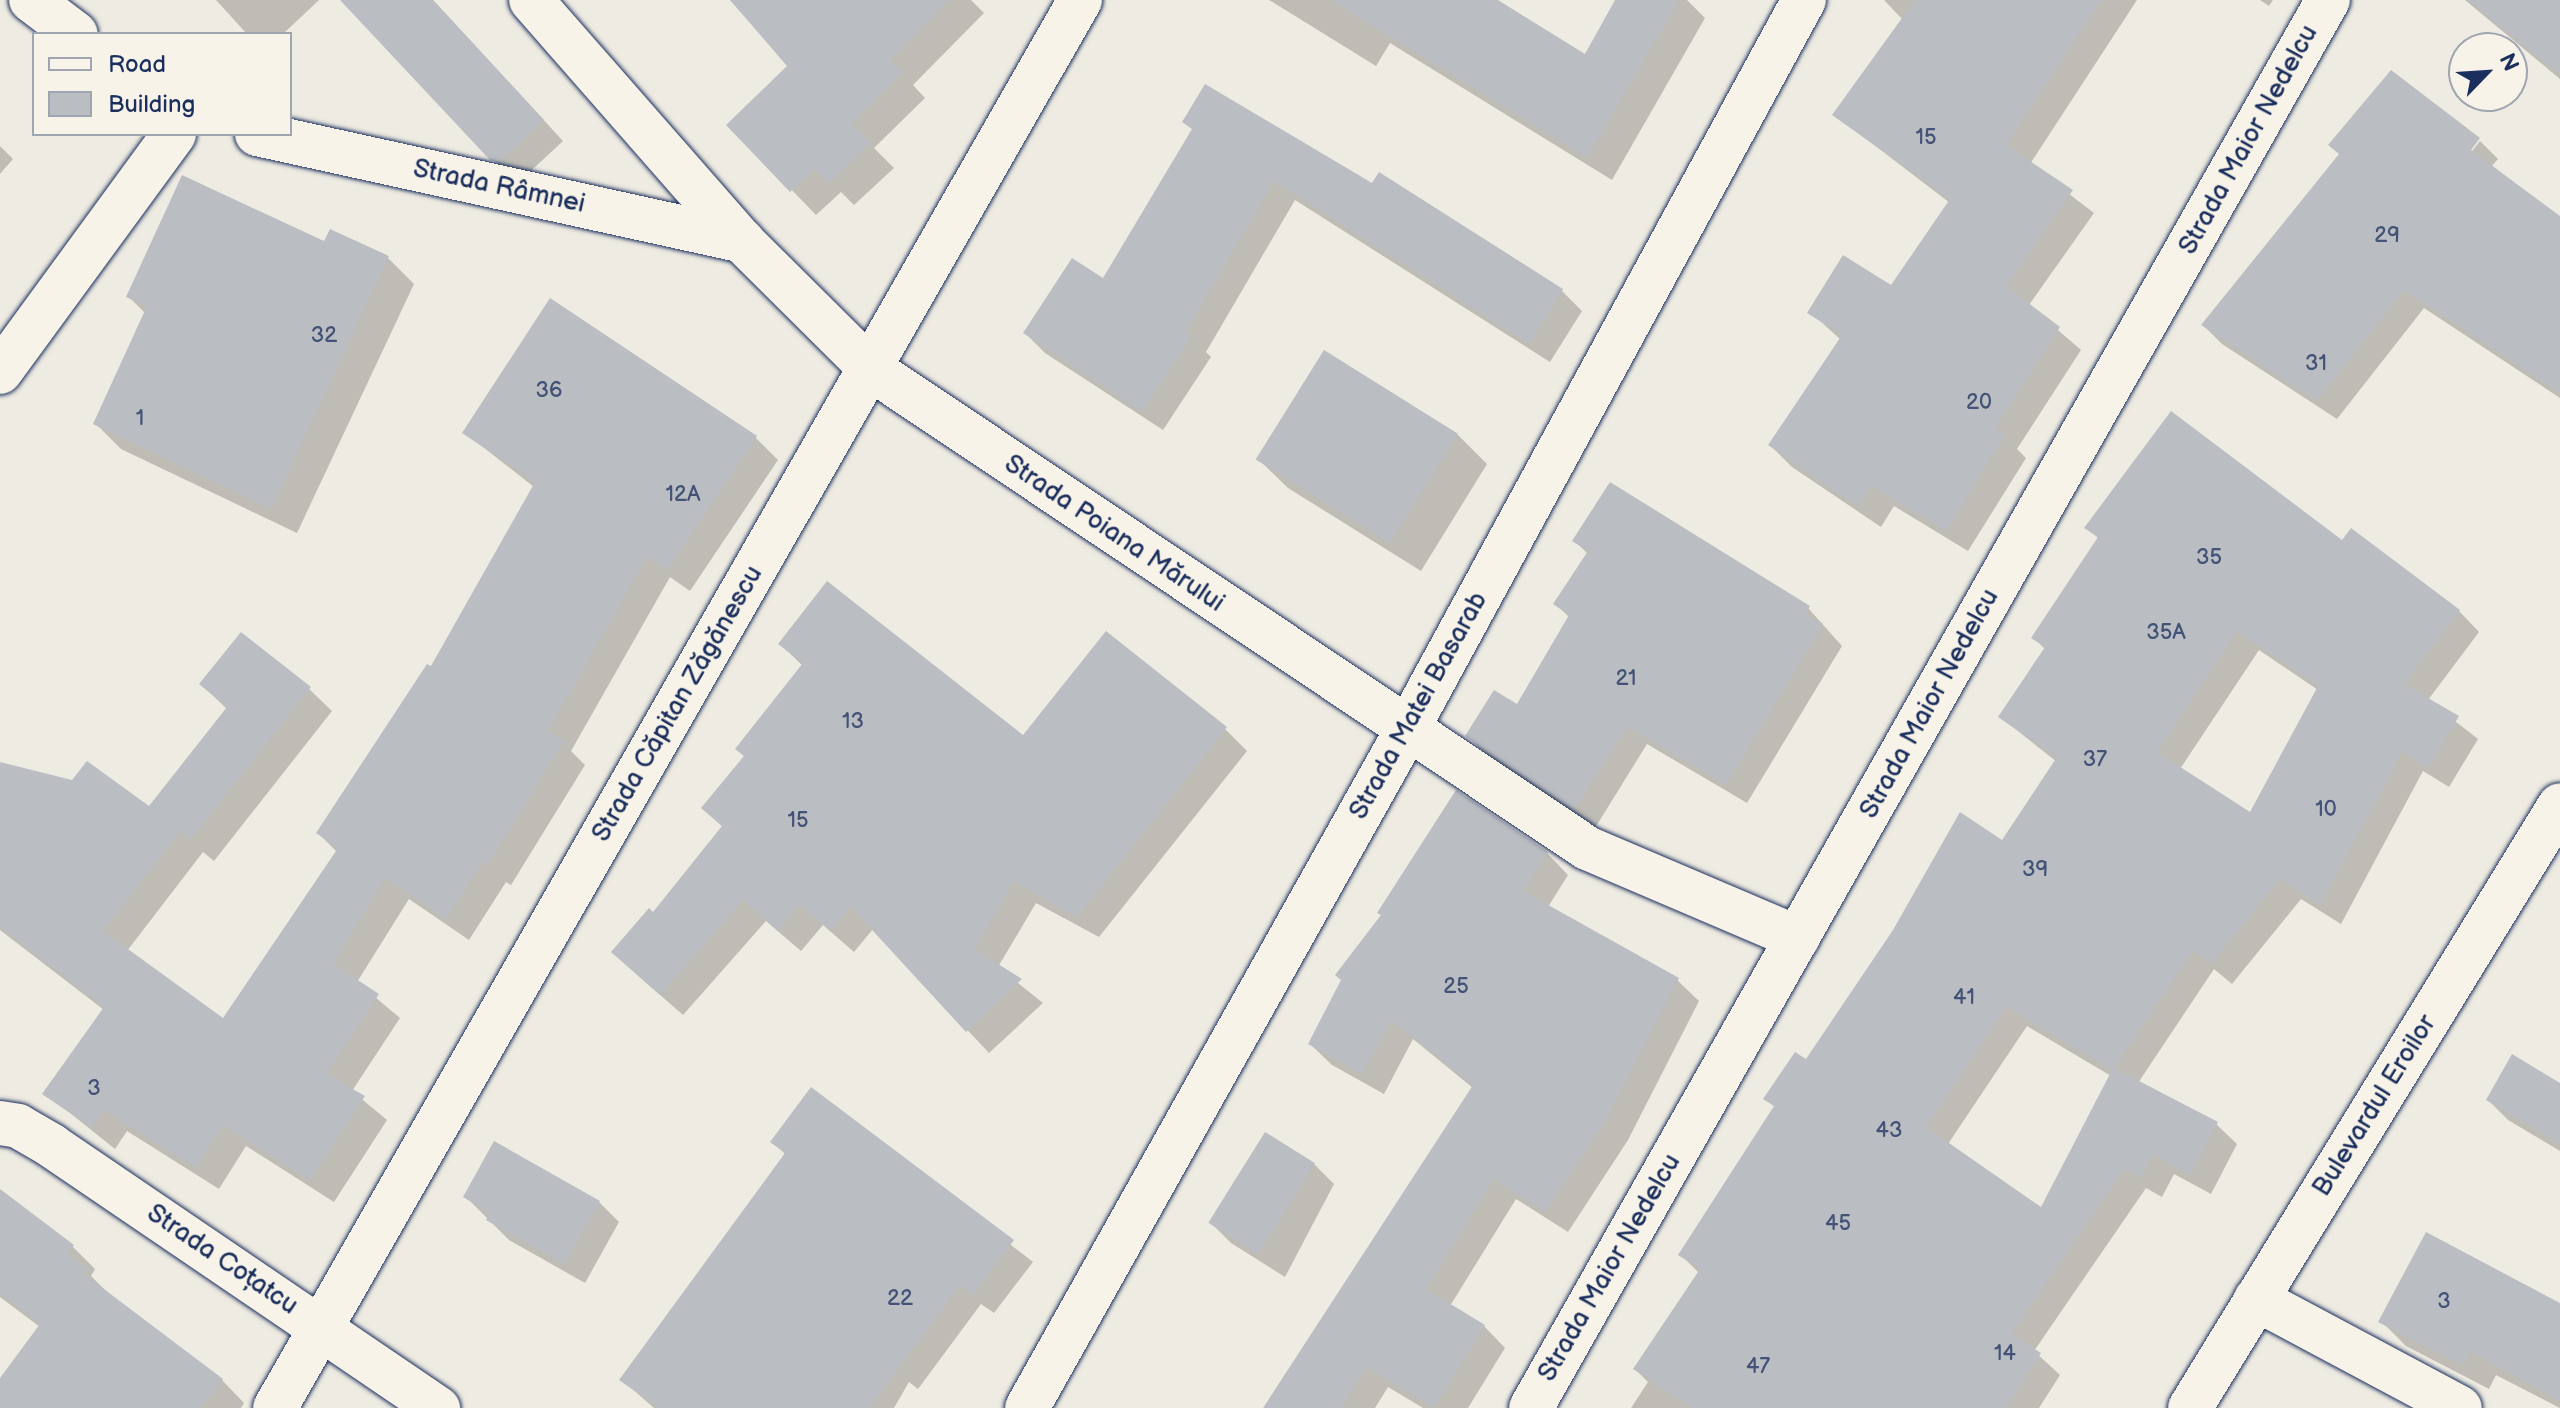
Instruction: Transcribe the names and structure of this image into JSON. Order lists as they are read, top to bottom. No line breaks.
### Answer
{"streets":{"street":["Strada Maior Nedelcu","Strada Râmnei","Strada Poiana Mărului","Strada Căpitan Zăgănescu","Strada Matei Basarab","Bulevardul Eroilor","Strada Coțatcu"]},"crossings":[["Strada Maior Nedelcu","Strada Poiana Mărului"],["Strada Râmnei","Strada Poiana Mărului"],["Strada Poiana Mărului","Strada Căpitan Zăgănescu"],["Strada Poiana Mărului","Strada Matei Basarab"],["Strada Căpitan Zăgănescu","Strada Coțatcu"]],"house_numbers":["15","29","32","31","36","20","1","12A","35","35A","21","13","37","10","15","39","25","41","3","43","45","22","3","14","47"],"legend":["Road","Building"],"north":"top right"}
